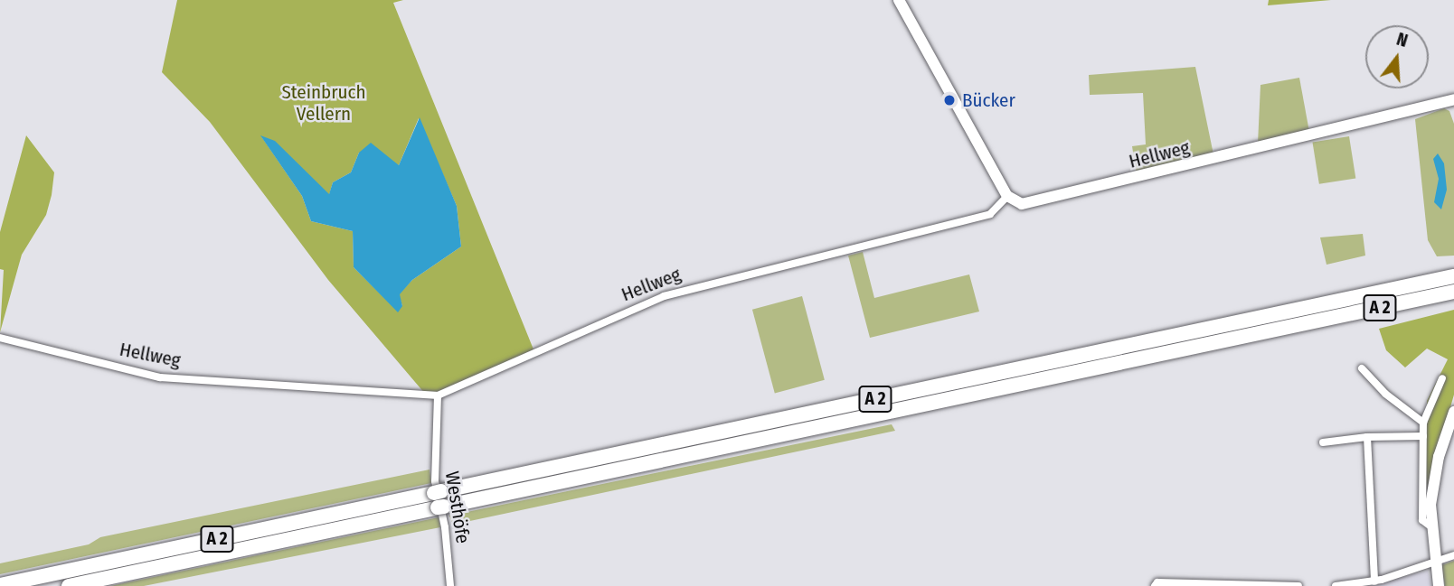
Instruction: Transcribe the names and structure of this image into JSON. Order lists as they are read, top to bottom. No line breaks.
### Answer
{"streets":{"highway":["A 2"],"main road":["Hellweg"],"street":["Westhöfe"]},"crossings":[["Hellweg","Westhöfe"]],"parks":["Steinbruch Vellern"],"places":["Bücker"],"north":"top"}
